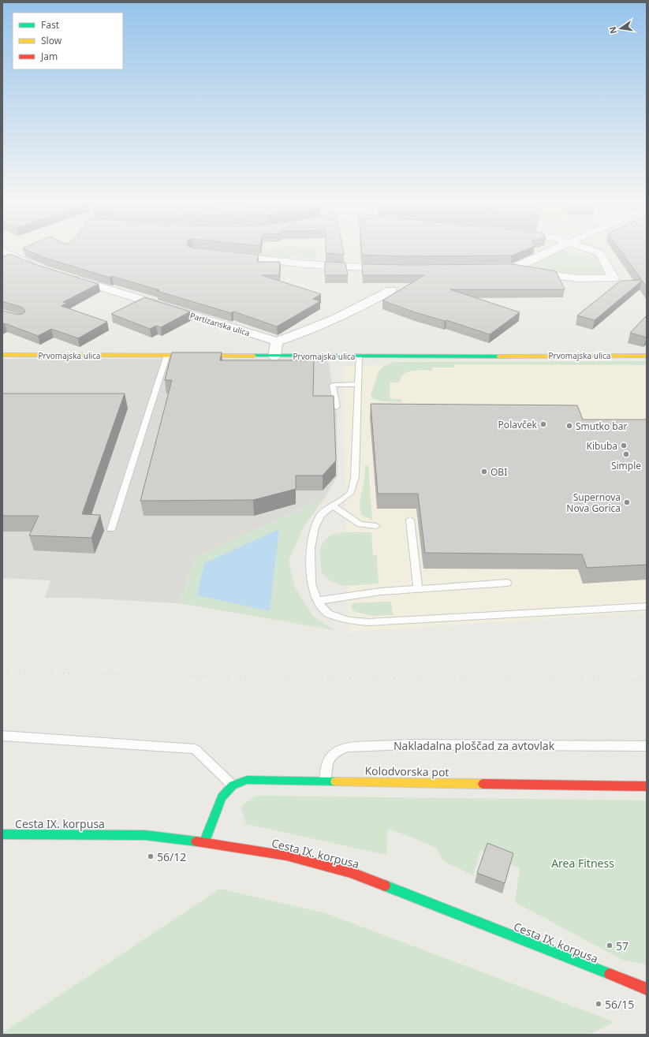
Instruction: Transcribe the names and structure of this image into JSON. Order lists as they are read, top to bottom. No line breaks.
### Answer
{"streets":{"street":["Partizanska ulica","Prvomajska ulica","Kolodvorska pot","Cesta IX. korpusa"],"lane":["Nakladalna ploščad za avtovlak"]},"crossings":[["Nakladalna ploščad za avtovlak","Kolodvorska pot"],["Kolodvorska pot","Cesta IX. korpusa"]],"parks":["Area Fitness"],"places":["Polavček","Smutko bar","Kibuba","Simple","OBI","Supernova Nova Gorica","56/12","57","56/15"],"legend":["Fast","Slow","Jam"],"north":"left"}
